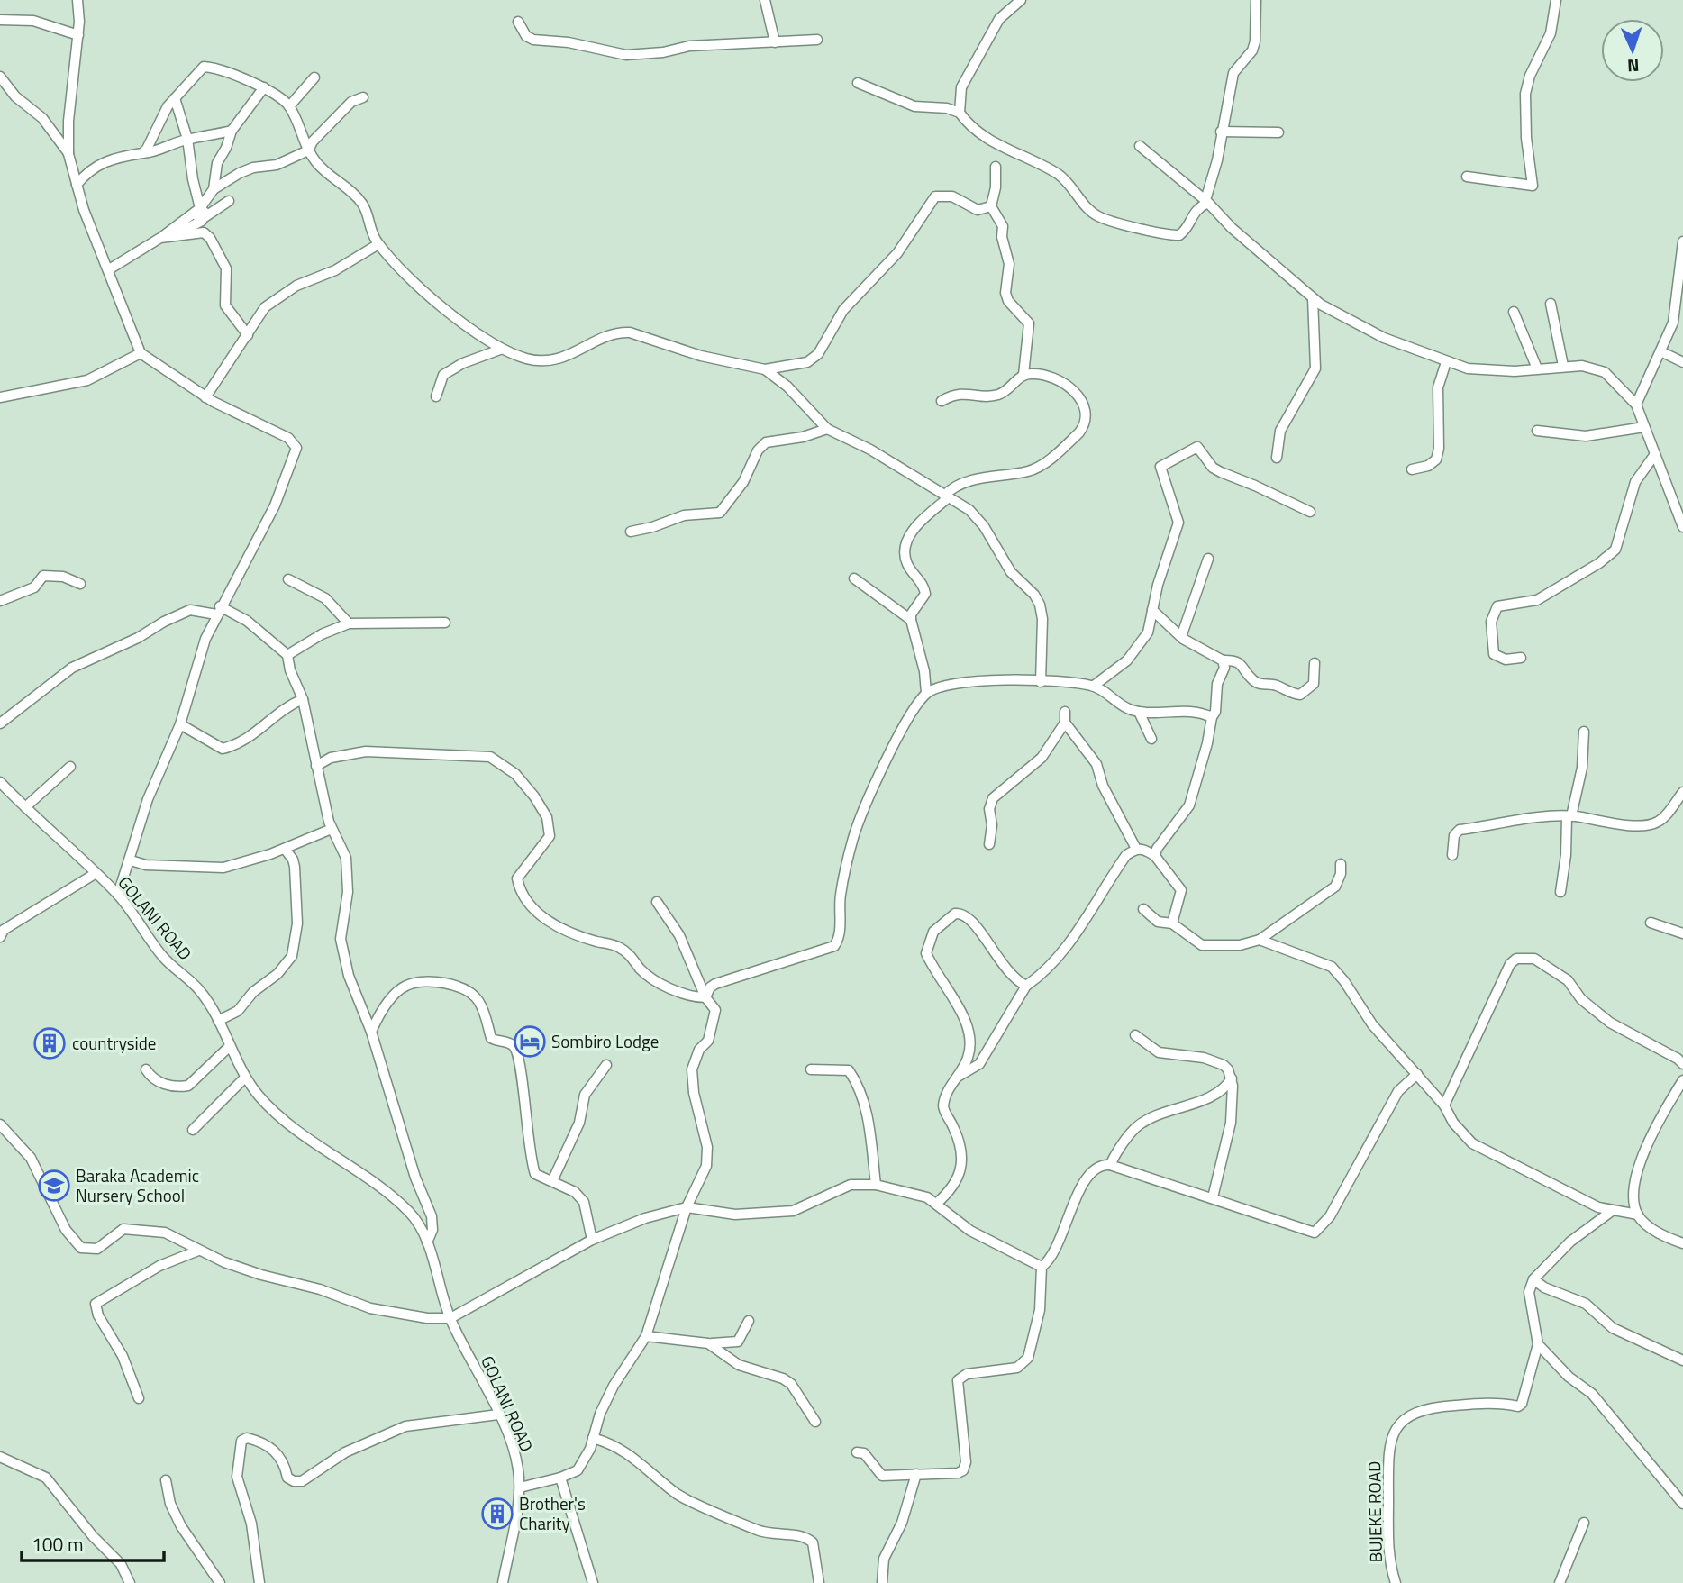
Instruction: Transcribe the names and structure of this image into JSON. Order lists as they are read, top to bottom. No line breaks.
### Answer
{"streets":{"street":["GOLANI ROAD","BUJEKE ROAD"]},"places":{"hotel":["Sombiro Lodge"],"building":["countryside","Brother's Charity"],"school or university":["Baraka Academic Nursery School"]},"scale_bar":"100 m","north":"bottom"}
